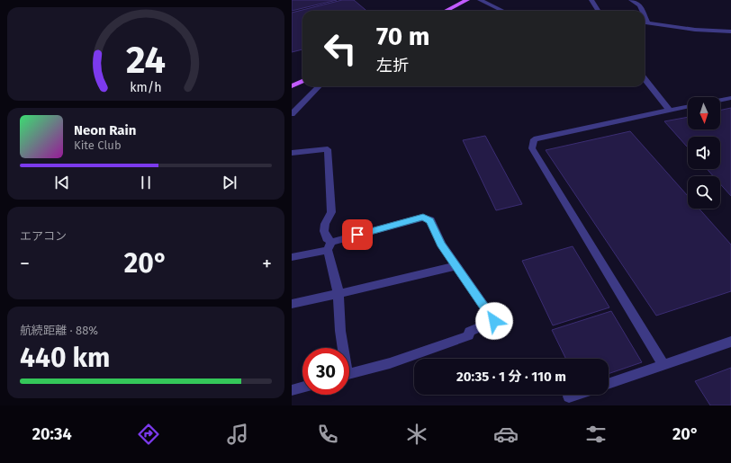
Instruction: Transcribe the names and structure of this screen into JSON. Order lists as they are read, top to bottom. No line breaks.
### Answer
{"north":"bottom","page":{"turn":["70 m","左折"],"song":["Neon Rain","Kite Club"],"tile":["エアコン",["航続距離 · 88%","440 km"]],"heat":["−","20°","+"],"limit":"30","trip":"20:35 · 1 分 · 110 m","tabs":["20:34","20°"],"gauge":["24","km/h"]}}
